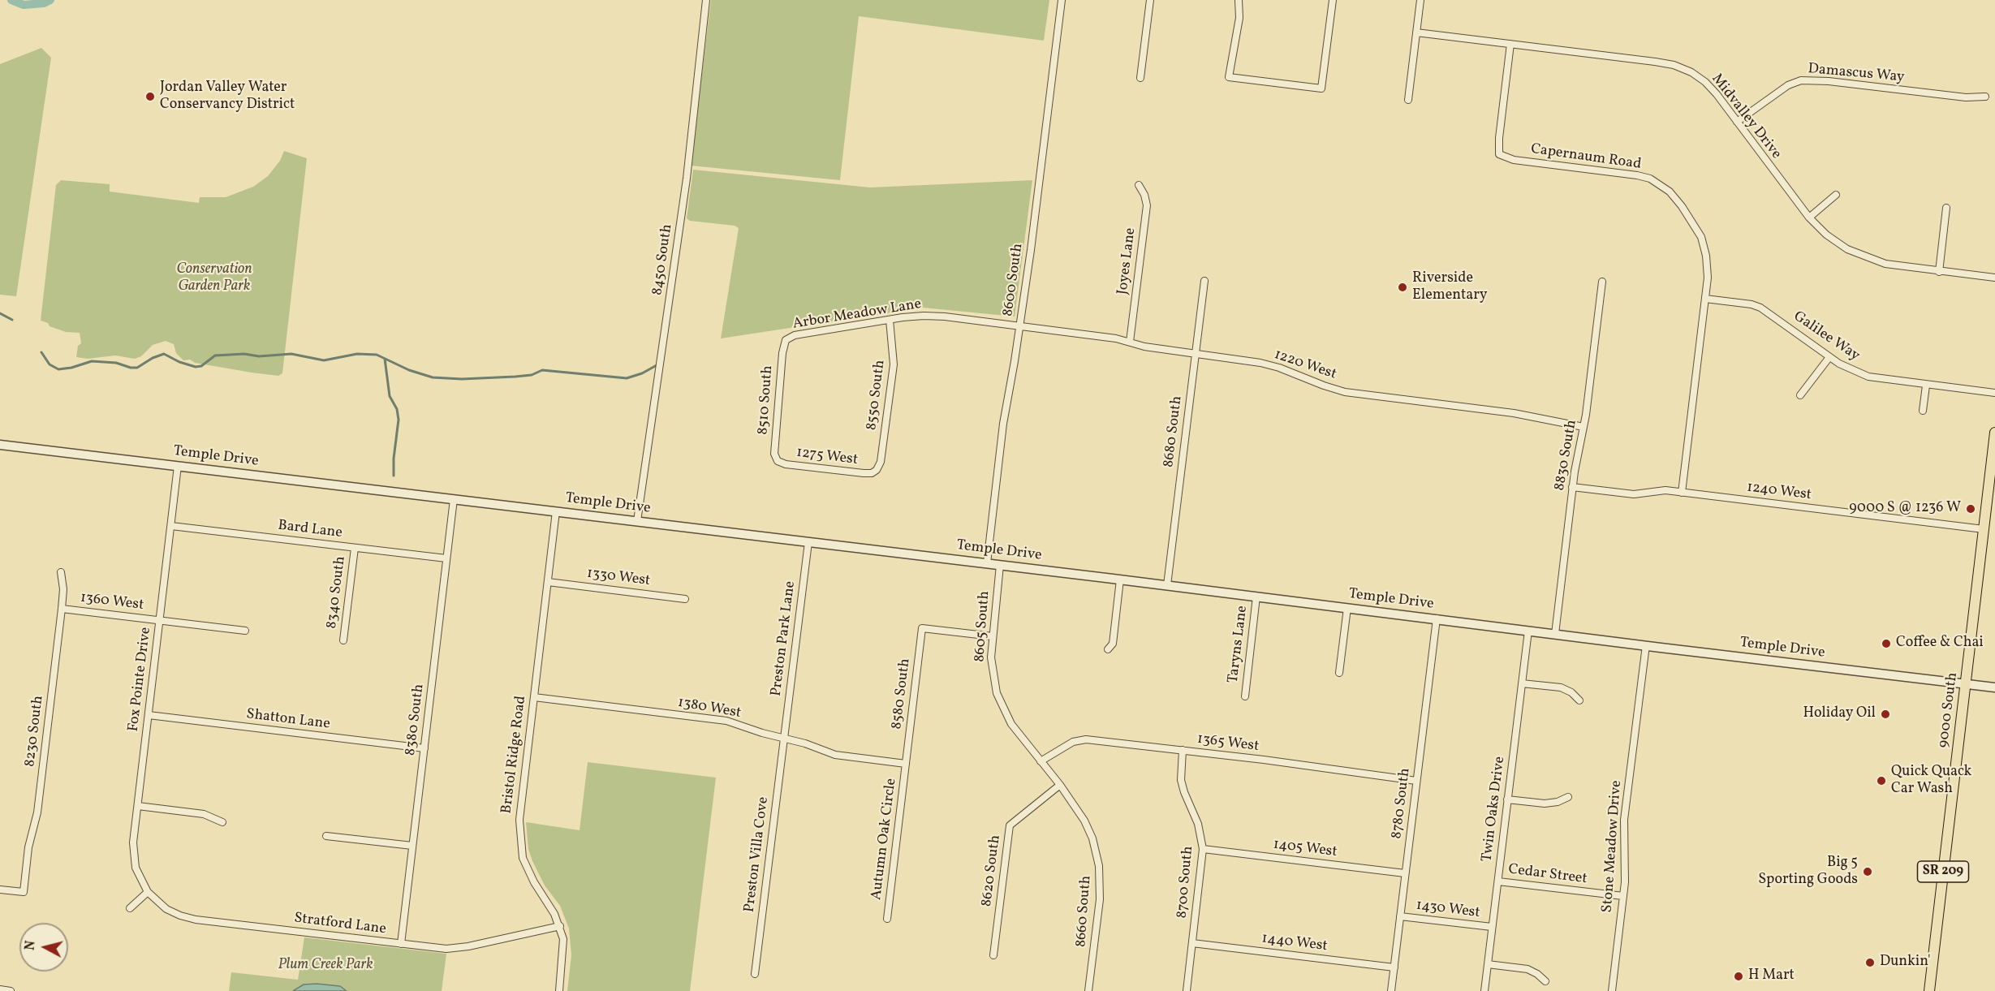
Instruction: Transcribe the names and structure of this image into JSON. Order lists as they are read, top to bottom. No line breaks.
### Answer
{"streets":{"main road":["9000 South","SR 209"],"street":["Damascus Way","Midvalley Drive","Capernaum Road","8450 South","Joyes Lane","8600 South","Arbor Meadow Lane","Galilee Way","1220 West","8550 South","8510 South","8680 South","8830 South","Temple Drive","1275 West","1240 West","Bard Lane","1330 West","8340 South","1360 West","8605 South","Preston Park Lane","Taryns Lane","Fox Pointe Drive","8580 South","1380 West","Shatton Lane","8380 South","8230 South","1365 West","Bristol Ridge Road","8780 South","Twin Oaks Drive","Autumn Oak Circle","Stone Meadow Drive","1405 West","Preston Villa Cove","8620 South","Cedar Street","8700 South","1430 West","8660 South","Stratford Lane","1440 West"]},"crossings":[["Damascus Way","Midvalley Drive"],["Midvalley Drive","Capernaum Road"],["Capernaum Road","Galilee Way"],["Capernaum Road","1240 West"],["8450 South","Temple Drive"],["Joyes Lane","1220 West"],["8600 South","Arbor Meadow Lane"],["8600 South","1220 West"],["8600 South","Temple Drive"],["Arbor Meadow Lane","1220 West"],["Arbor Meadow Lane","8550 South"],["Arbor Meadow Lane","8510 South"],["1220 West","8680 South"],["1220 West","8830 South"],["8550 South","1275 West"],["8510 South","1275 West"],["8680 South","Temple Drive"],["8830 South","Temple Drive"],["8830 South","1240 West"],["Temple Drive","8605 South"],["Temple Drive","Preston Park Lane"],["Temple Drive","Taryns Lane"],["Temple Drive","Fox Pointe Drive"],["Temple Drive","9000 South"],["Temple Drive","8380 South"],["Temple Drive","Bristol Ridge Road"],["Temple Drive","8780 South"],["Temple Drive","Twin Oaks Drive"],["Temple Drive","Stone Meadow Drive"],["1240 West","9000 South"],["Bard Lane","8340 South"],["Bard Lane","Fox Pointe Drive"],["Bard Lane","8380 South"],["1330 West","Bristol Ridge Road"],["1360 West","Fox Pointe Drive"],["1360 West","8230 South"],["8605 South","8580 South"],["8605 South","1365 West"],["8605 South","8620 South"],["8605 South","8660 South"],["Preston Park Lane","1380 West"],["Preston Park Lane","Preston Villa Cove"],["Fox Pointe Drive","Shatton Lane"],["Fox Pointe Drive","Stratford Lane"],["8580 South","1380 West"],["8580 South","Autumn Oak Circle"],["1380 West","Bristol Ridge Road"],["1380 West","Autumn Oak Circle"],["1380 West","Preston Villa Cove"],["Shatton Lane","8380 South"],["8380 South","Stratford Lane"],["1365 West","8780 South"],["1365 West","8700 South"],["Bristol Ridge Road","Stratford Lane"],["8780 South","1405 West"],["8780 South","1430 West"],["8780 South","1440 West"],["Twin Oaks Drive","Cedar Street"],["Twin Oaks Drive","1430 West"],["Stone Meadow Drive","Cedar Street"],["1405 West","8700 South"],["8620 South","8660 South"],["8700 South","1440 West"]],"parks":["Conservation Garden Park","Plum Creek Park"],"places":["Jordan Valley Water Conservancy District","Riverside Elementary","9000 S @ 1236 W","Coffee & Chai","Holiday Oil","Quick Quack Car Wash","Big 5 Sporting Goods","Dunkin'","H Mart"],"north":"left"}
